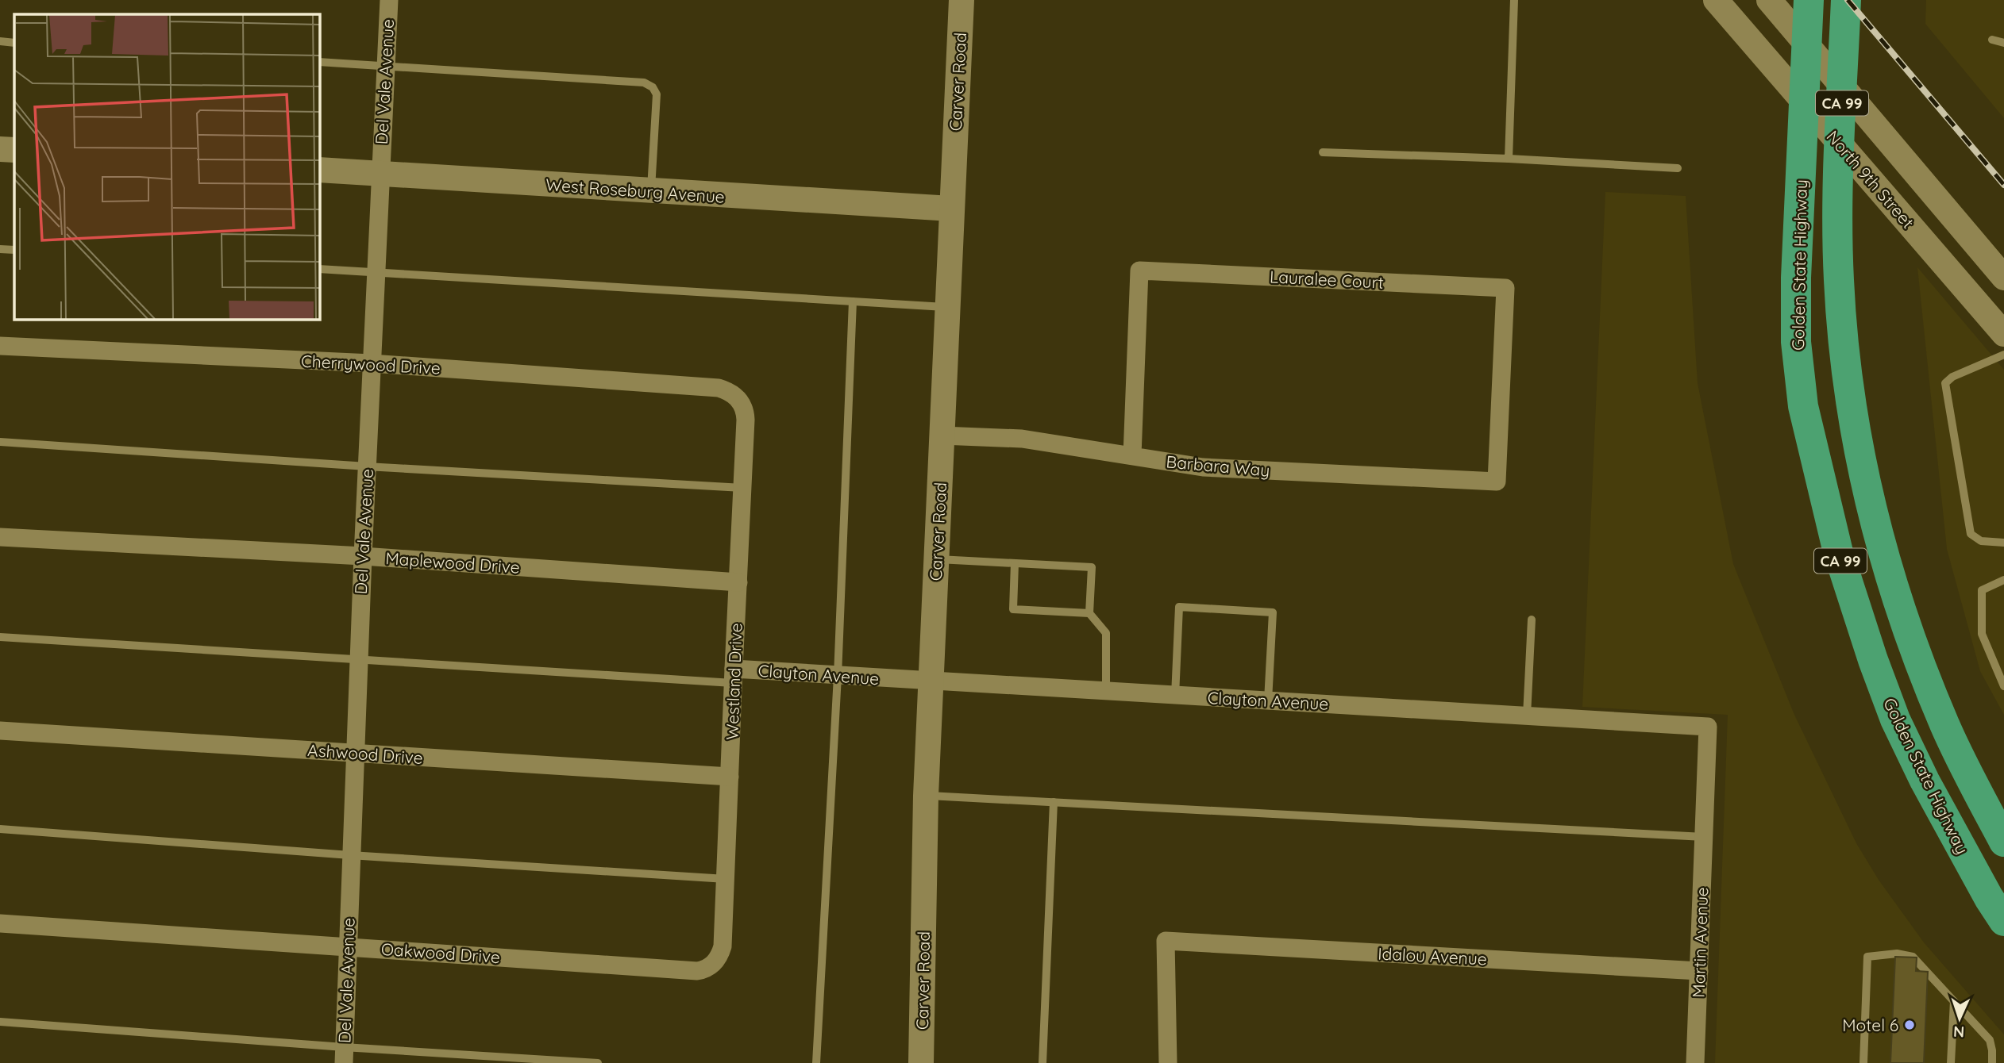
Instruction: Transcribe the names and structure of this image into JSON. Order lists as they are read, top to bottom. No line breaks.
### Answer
{"streets":{"highway":["CA 99","Golden State Highway"],"street":["Del Vale Avenue","Carver Road","North 9th Street","West Roseburg Avenue","Lauralee Court","Cherrywood Drive","Barbara Way","Maplewood Drive","Clayton Avenue","Westland Drive","Ashwood Drive","Martin Avenue","Oakwood Drive","Idalou Avenue"]},"crossings":[["Del Vale Avenue","West Roseburg Avenue"],["Del Vale Avenue","Cherrywood Drive"],["Del Vale Avenue","Maplewood Drive"],["Del Vale Avenue","Ashwood Drive"],["Del Vale Avenue","Oakwood Drive"],["Carver Road","West Roseburg Avenue"],["Carver Road","Barbara Way"],["Carver Road","Clayton Avenue"],["Lauralee Court","Barbara Way"],["Cherrywood Drive","Westland Drive"],["Maplewood Drive","Westland Drive"],["Clayton Avenue","Westland Drive"],["Clayton Avenue","Martin Avenue"],["Westland Drive","Ashwood Drive"],["Westland Drive","Oakwood Drive"],["Martin Avenue","Idalou Avenue"]],"places":["Motel 6"],"north":"bottom"}
